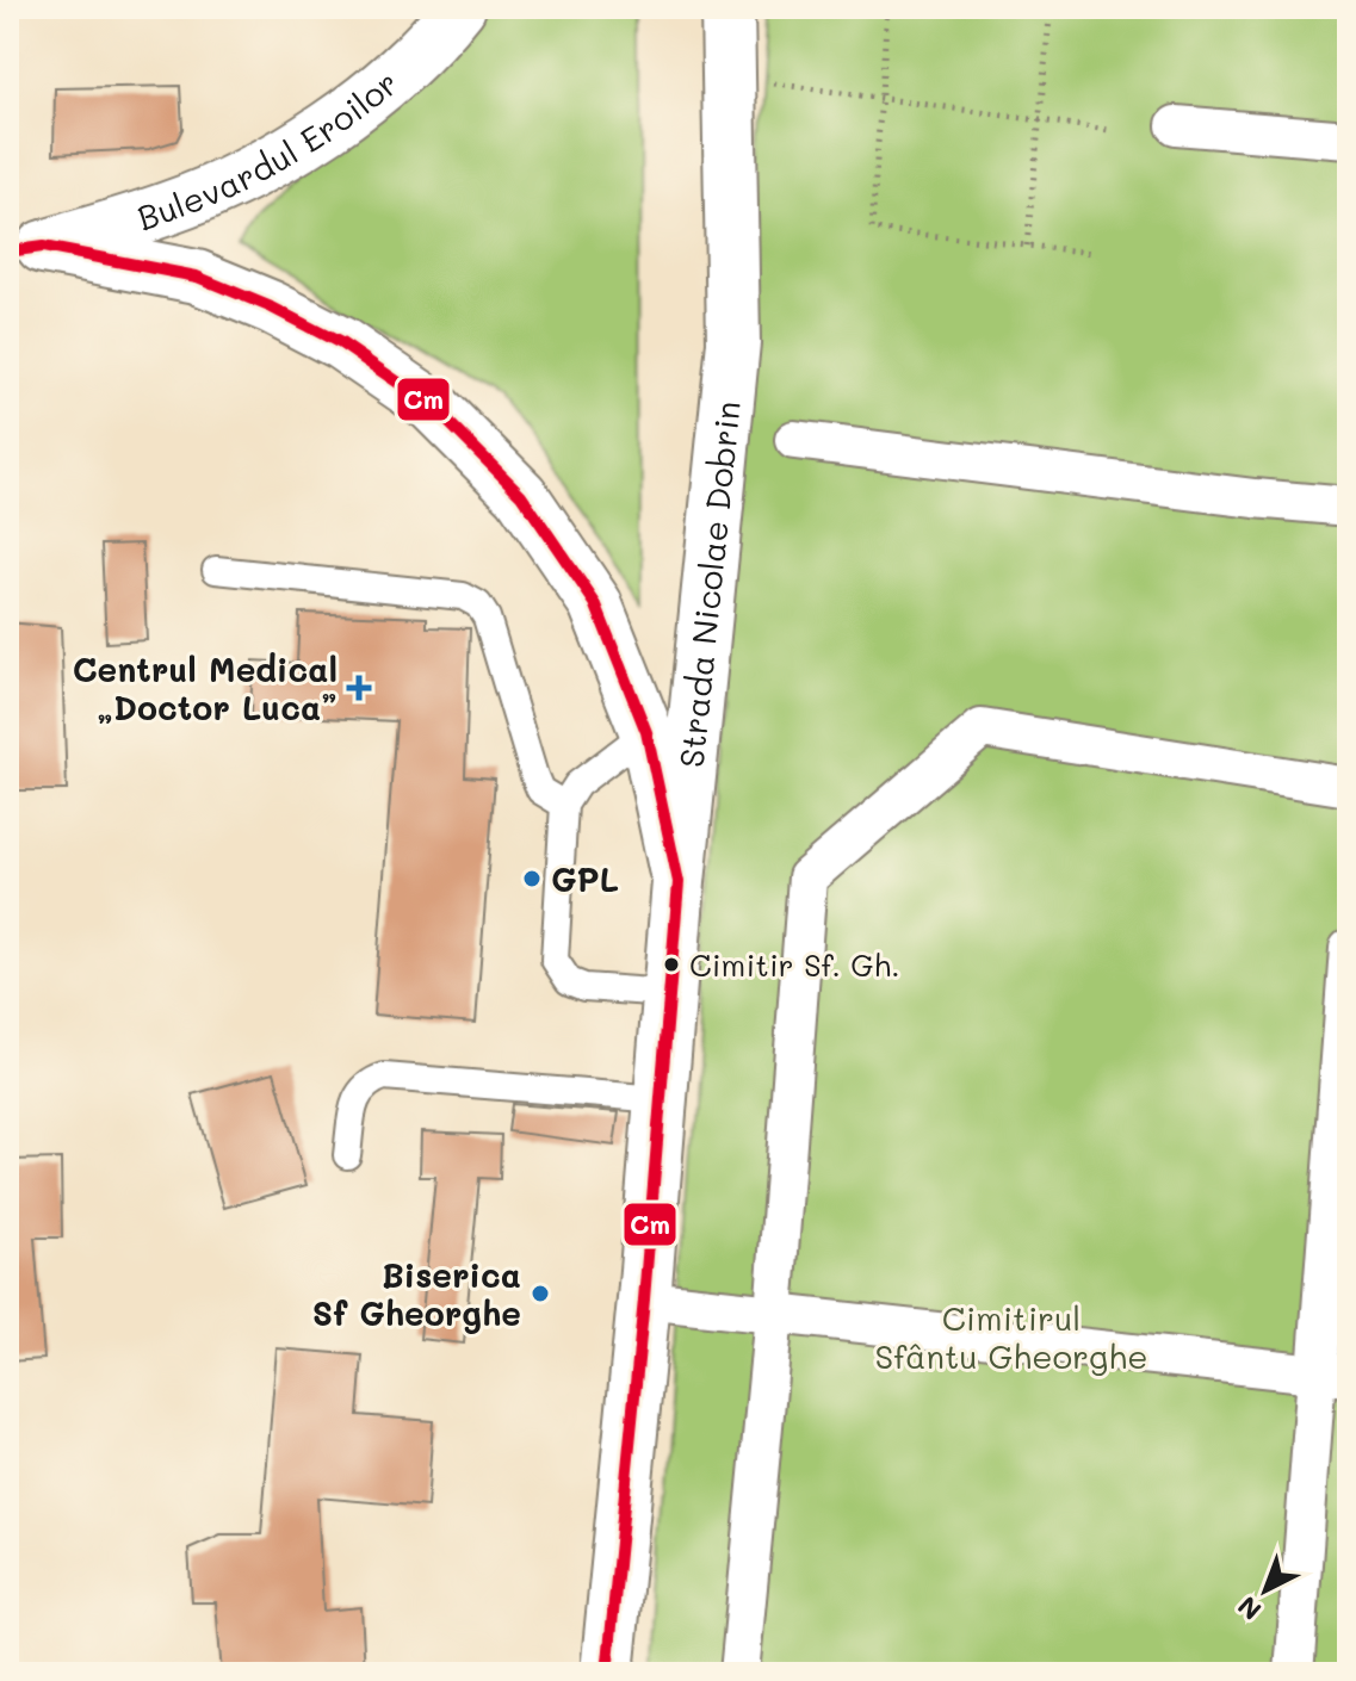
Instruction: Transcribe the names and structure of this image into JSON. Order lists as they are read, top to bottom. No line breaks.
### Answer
{"streets":{"main road":["Bulevardul Eroilor","Strada Nicolae Dobrin"]},"crossings":[["Bulevardul Eroilor","Strada Nicolae Dobrin"]],"parks":["Cimitirul Sfântu Gheorghe"],"places":{"health":["Centrul Medical „Doctor Luca”"],"other":["GPL","Cimitir Sf. Gh.","Biserica Sf Gheorghe"]},"lines":["transit line Cm"],"north":"bottom left"}
